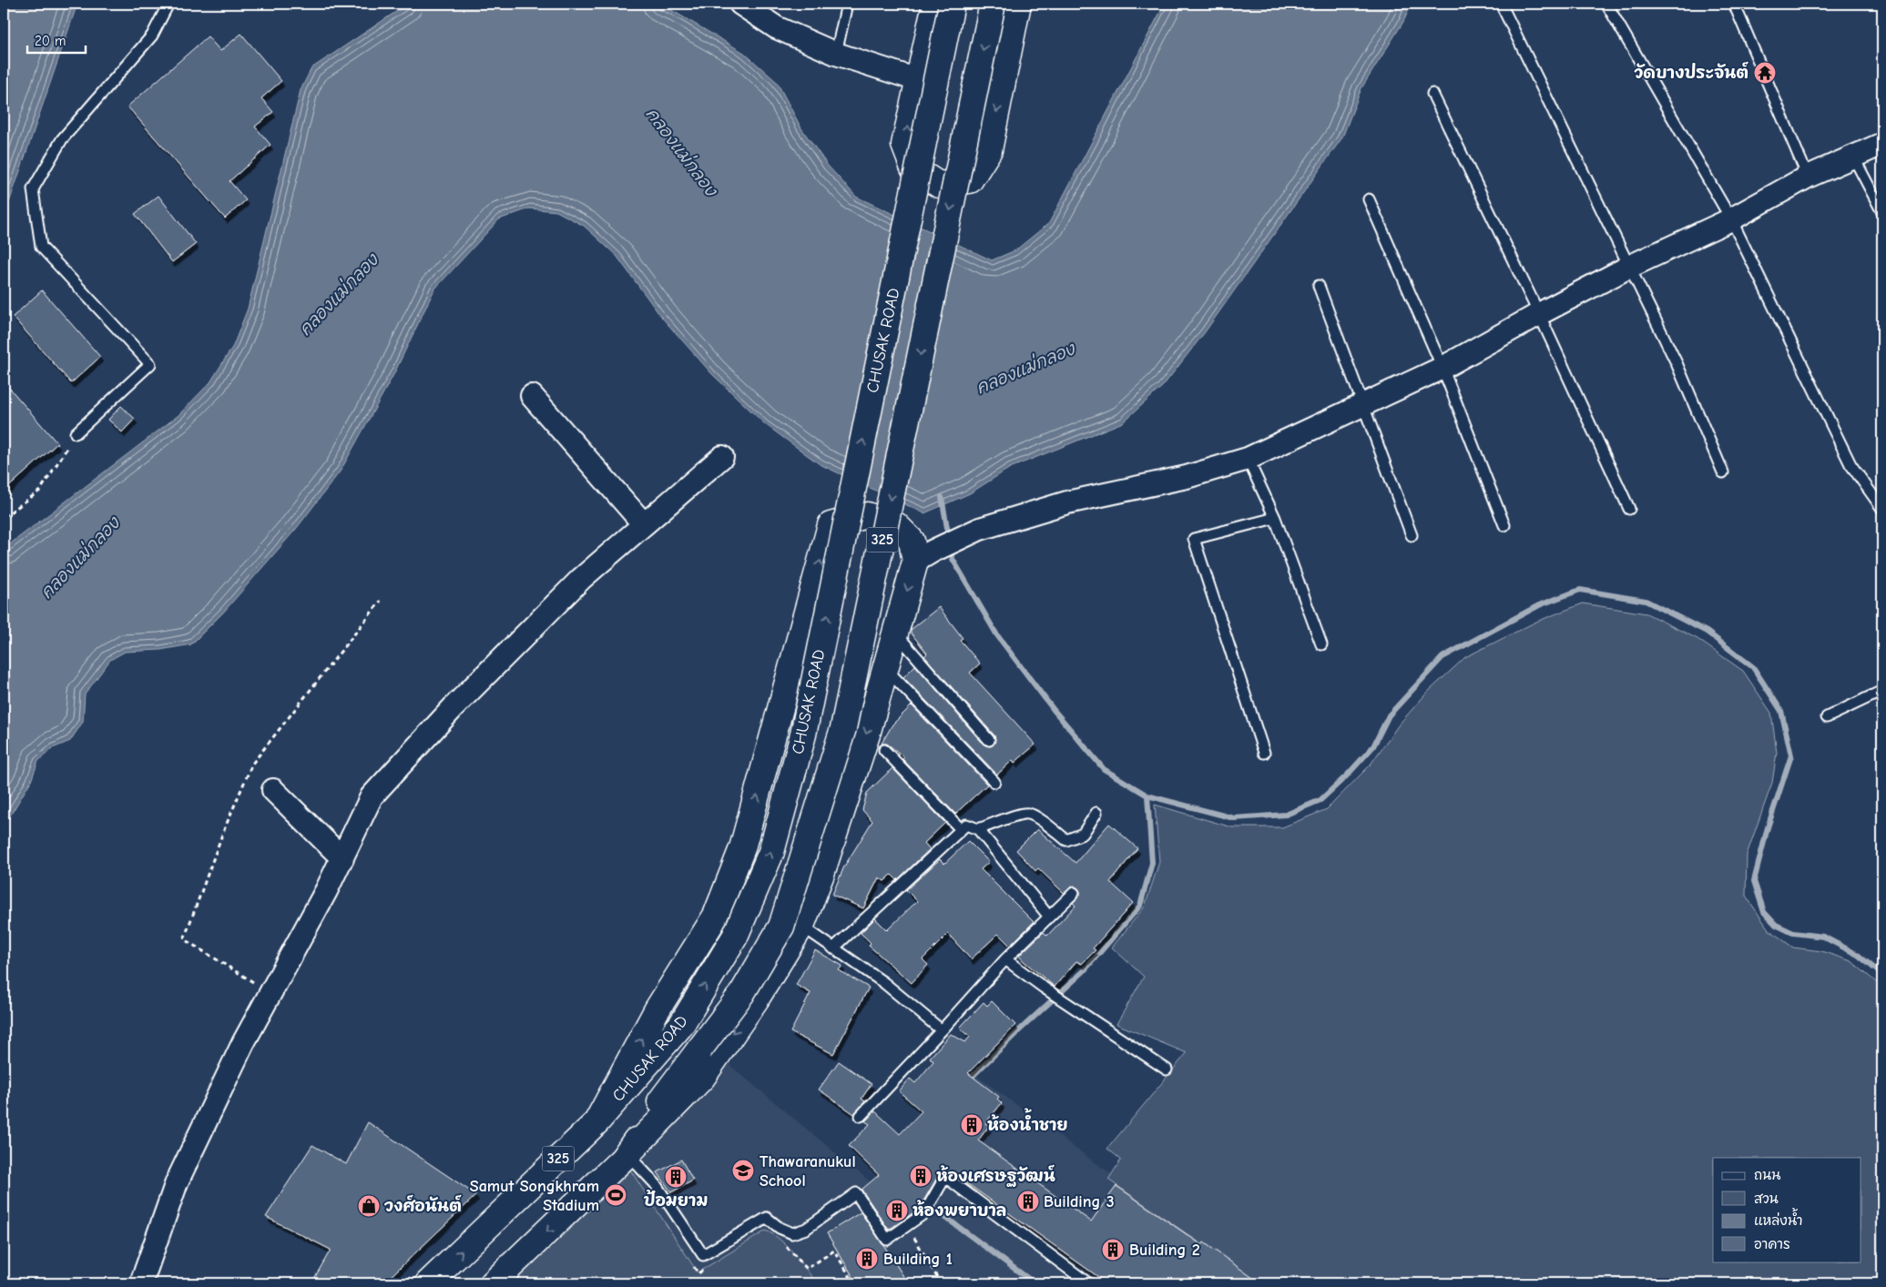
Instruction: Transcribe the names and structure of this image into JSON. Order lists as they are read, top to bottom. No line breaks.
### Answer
{"streets":{"main road":["CHUSAK ROAD","325"]},"water":["คลองแม่กลอง"],"places":{"temple":["วัดบางประจันต์"],"building":["ห้องน้ำชาย","ห้องเศรษฐวัฒน์","ป้อมยาม","Building 3","ห้องพยาบาล","Building 2","Building 1"],"school or university":["Thawaranukul School"],"sports":["Samut Songkhram Stadium"],"shop":["วงศ์อนันต์"]},"legend":["ถนน","สวน","แหล่งน้ำ","อาคาร"],"scale_bar":"20 m"}
